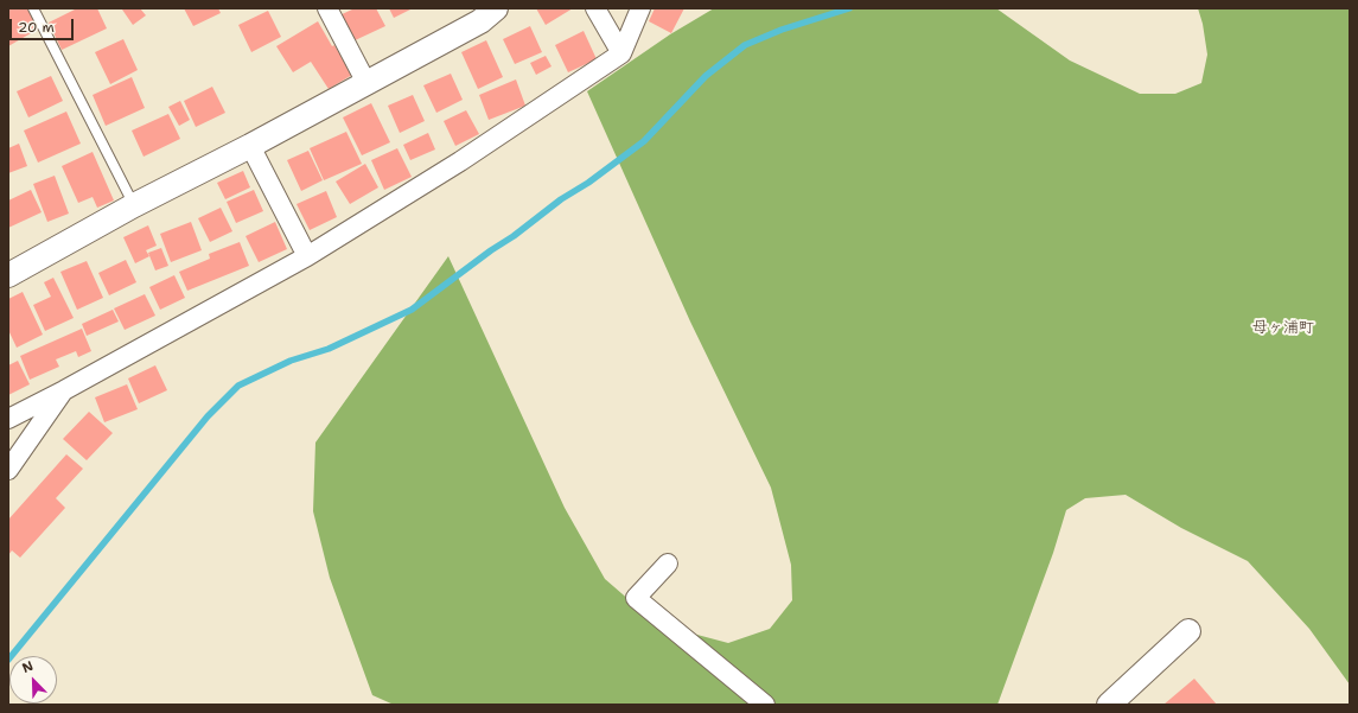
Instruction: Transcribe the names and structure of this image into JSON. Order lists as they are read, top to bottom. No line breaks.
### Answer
{"districts":["母ヶ浦町"],"scale_bar":"20 m","north":"top left"}
